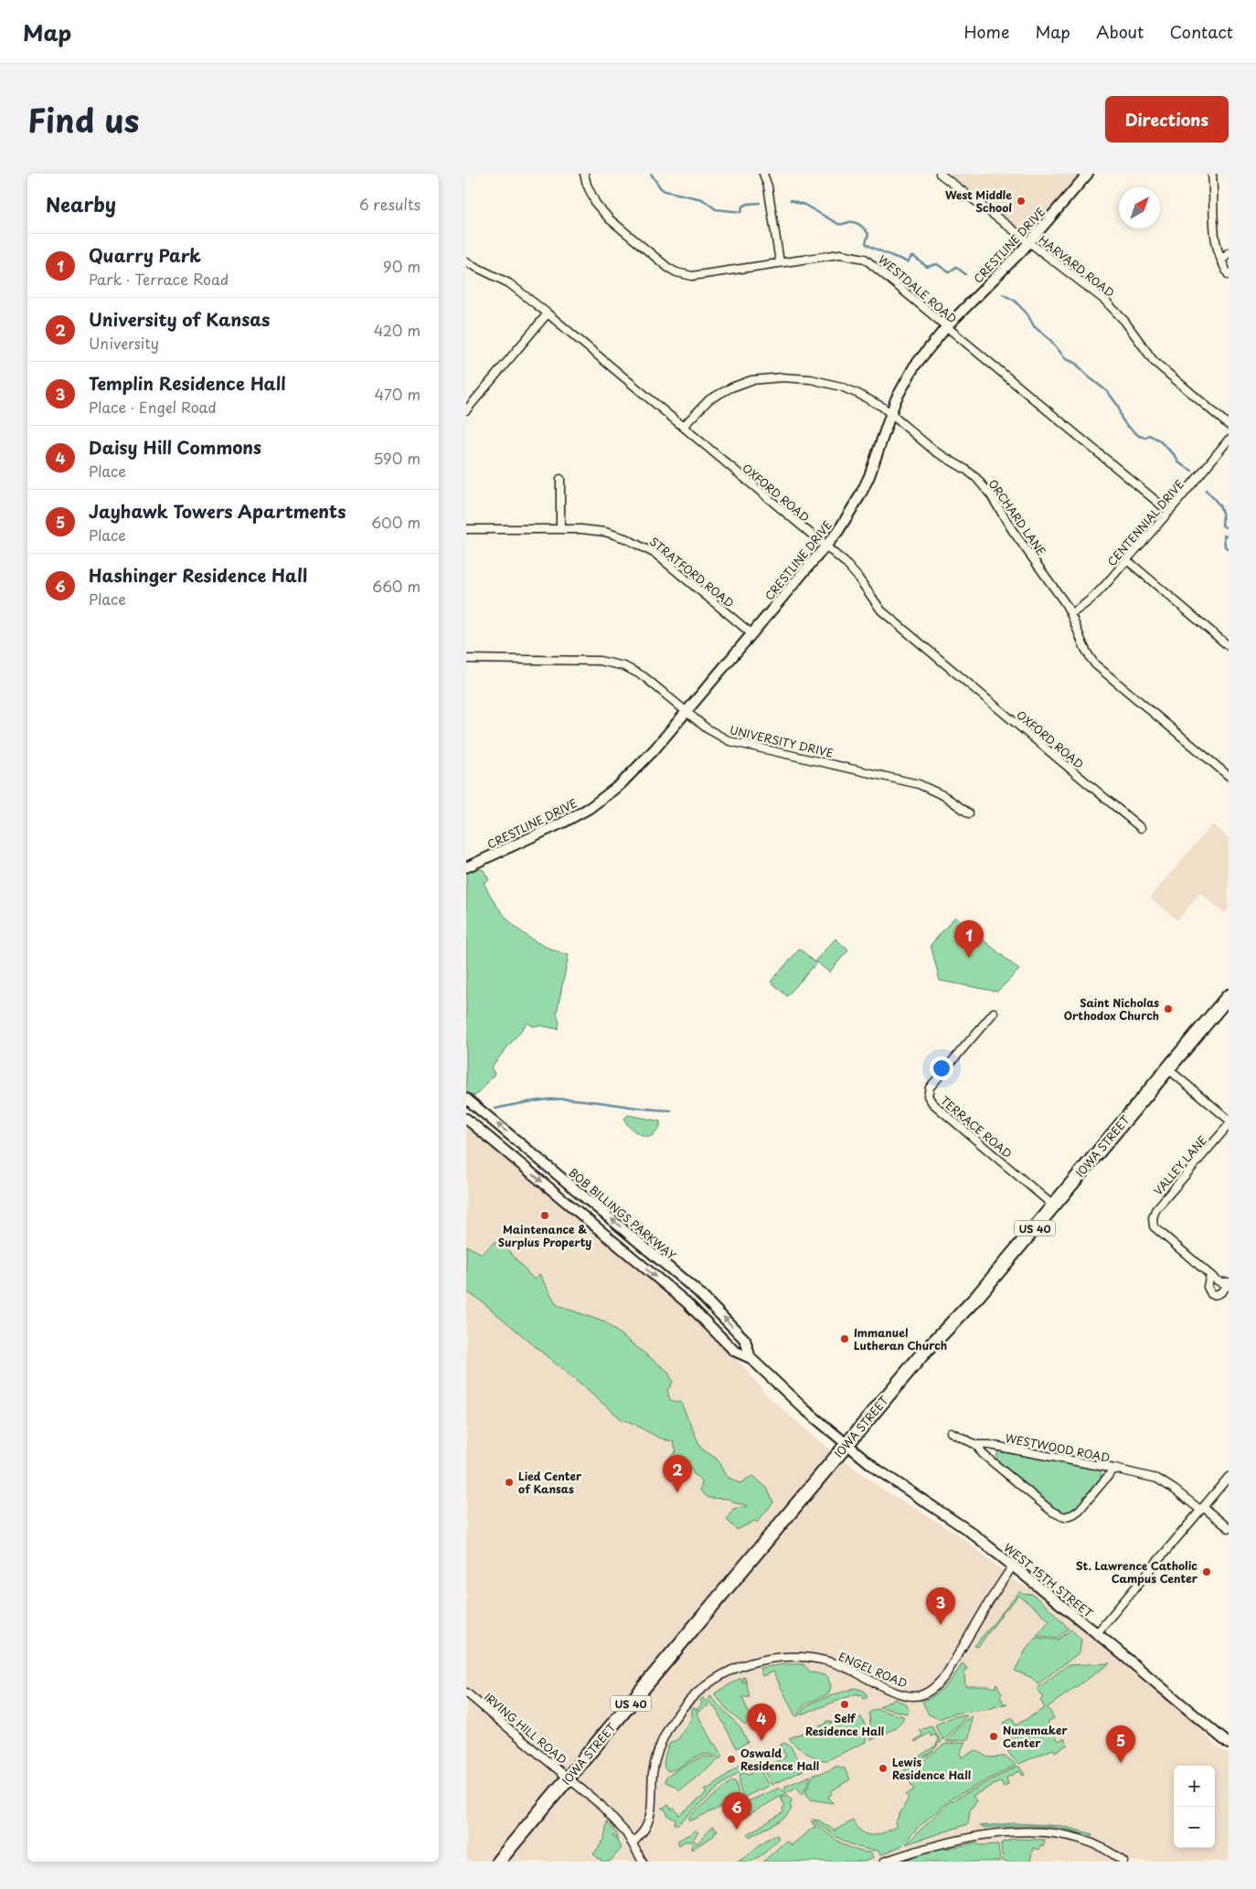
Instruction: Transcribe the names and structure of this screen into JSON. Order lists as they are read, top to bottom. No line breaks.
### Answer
{"streets":{"highway":["IOWA STREET","US 40"],"street":["CRESTLINE DRIVE","HARVARD ROAD","WESTDALE ROAD","OXFORD ROAD","ORCHARD LANE","CENTENNIAL DRIVE","STRATFORD ROAD","UNIVERSITY DRIVE","TERRACE ROAD","VALLEY LANE","BOB BILLINGS PARKWAY","WESTWOOD ROAD","WEST 15TH STREET","ENGEL ROAD","IRVING HILL ROAD"]},"crossings":[["CRESTLINE DRIVE","HARVARD ROAD"],["CRESTLINE DRIVE","WESTDALE ROAD"],["CRESTLINE DRIVE","OXFORD ROAD"],["CRESTLINE DRIVE","ORCHARD LANE"],["CRESTLINE DRIVE","STRATFORD ROAD"],["CRESTLINE DRIVE","UNIVERSITY DRIVE"],["WESTDALE ROAD","CENTENNIAL DRIVE"],["OXFORD ROAD","ORCHARD LANE"],["ORCHARD LANE","CENTENNIAL DRIVE"],["TERRACE ROAD","IOWA STREET"],["IOWA STREET","BOB BILLINGS PARKWAY"],["IOWA STREET","WEST 15TH STREET"],["BOB BILLINGS PARKWAY","WEST 15TH STREET"],["WEST 15TH STREET","ENGEL ROAD"],["ENGEL ROAD","IRVING HILL ROAD"]],"places":["West Middle School","Saint Nicholas Orthodox Church","Maintenance & Surplus Property","Immanuel Lutheran Church","Lied Center of Kansas","St. Lawrence Catholic Campus Center","Self Residence Hall","Nunemaker Center","Oswald Residence Hall","Lewis Residence Hall"],"north":"top right","page":{"header":"Map","nav":["Home","Map","About","Contact"],"title":"Find us","buttons":"Directions","heading":["Nearby","6 results"],"list":[{"mark":"1","name":"Quarry Park","note":"Park · Terrace Road","value":"90 m"},{"mark":"2","name":"University of Kansas","note":"University","value":"420 m"},{"mark":"3","name":"Templin Residence Hall","note":"Place · Engel Road","value":"470 m"},{"mark":"4","name":"Daisy Hill Commons","note":"Place","value":"590 m"},{"mark":"5","name":"Jayhawk Towers Apartments","note":"Place","value":"600 m"},{"mark":"6","name":"Hashinger Residence Hall","note":"Place","value":"660 m"}],"pins":["1","2","3","4","5","6"],"map_buttons":["+","−"]}}
